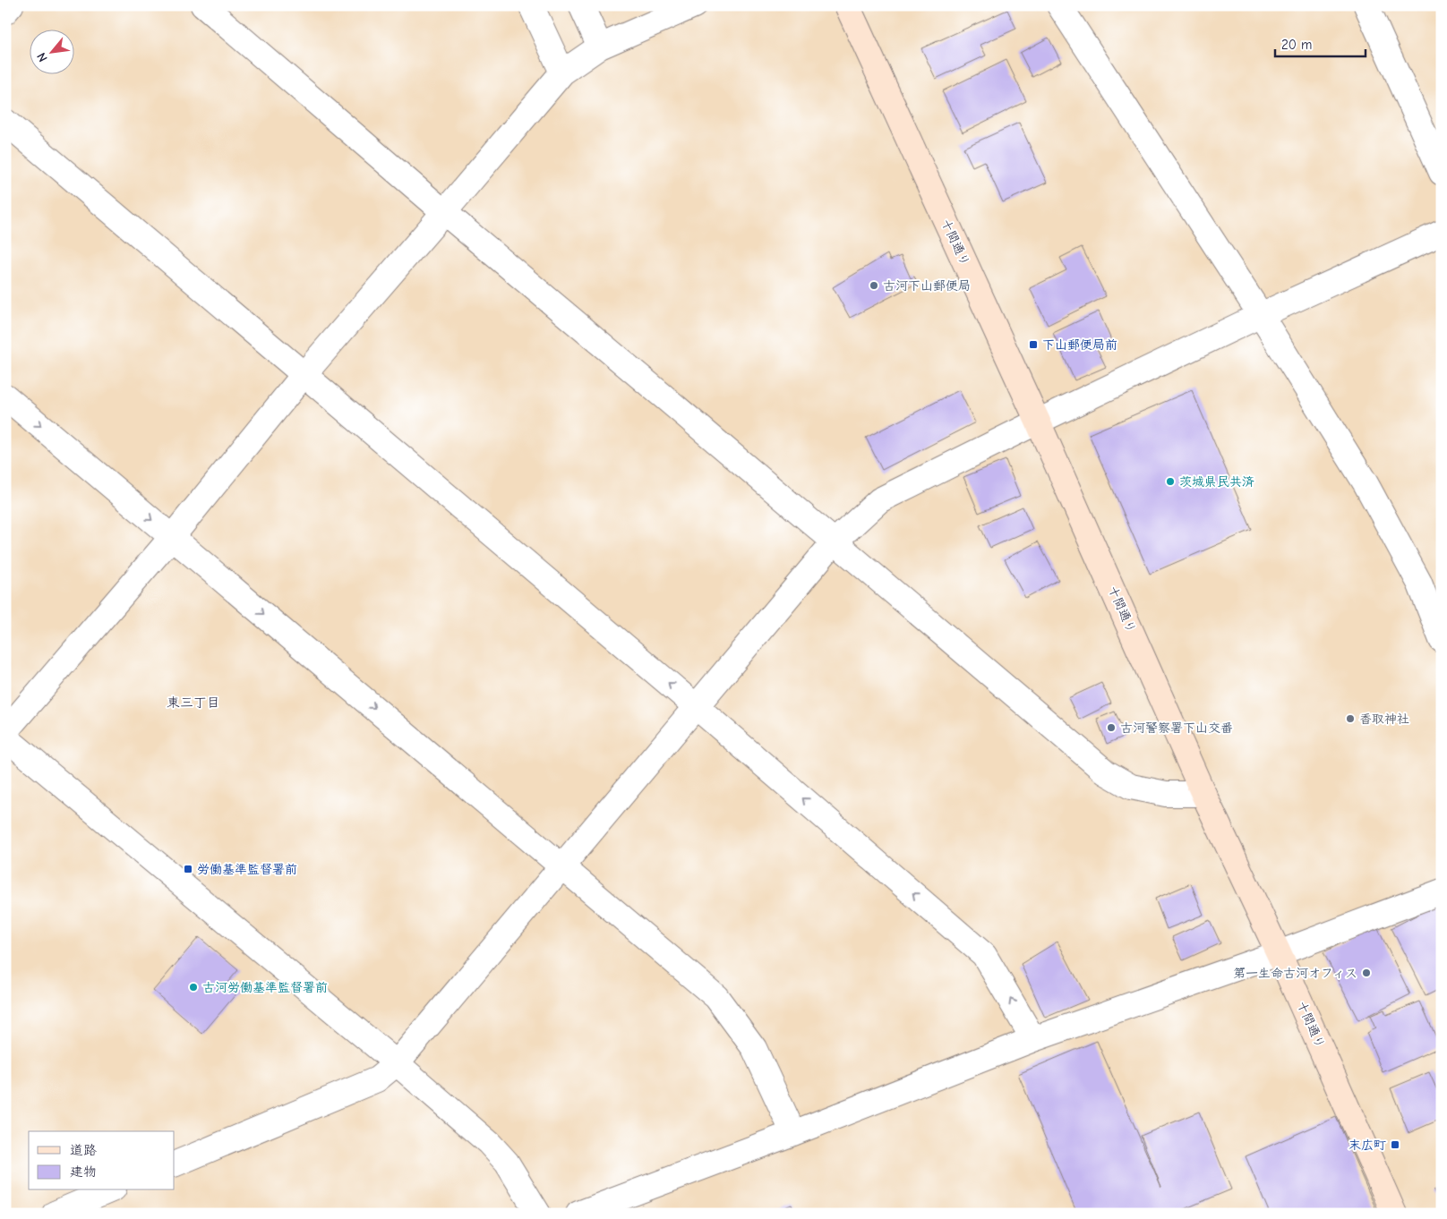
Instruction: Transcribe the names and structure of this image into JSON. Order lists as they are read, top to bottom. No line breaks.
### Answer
{"streets":{"street":["十間通り"]},"districts":["東三丁目"],"places":{"other":["古河下山郵便局","茨城県民共済","香取神社","古河警察署下山交番","第一生命古河オフィス","古河労働基準監督署前"],"transit":["下山郵便局前","労働基準監督署前","末広町"]},"legend":["道路","建物"],"scale_bar":"20 m","north":"bottom left"}
